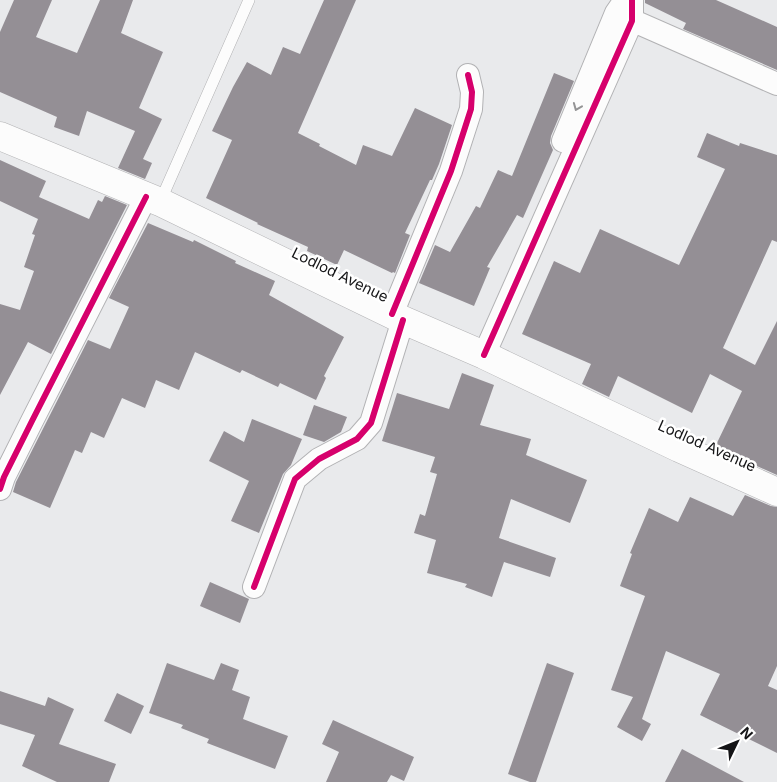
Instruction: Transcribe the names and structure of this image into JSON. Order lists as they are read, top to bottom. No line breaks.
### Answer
{"streets":{"main road":["Lodlod Avenue"]},"north":"top right"}
